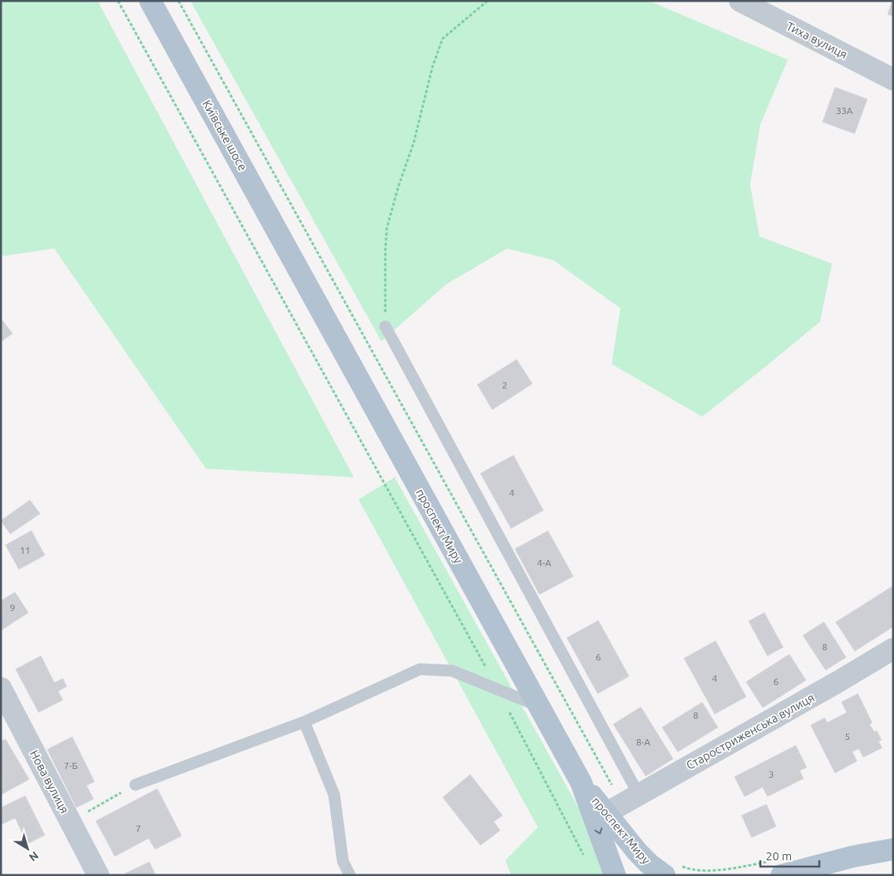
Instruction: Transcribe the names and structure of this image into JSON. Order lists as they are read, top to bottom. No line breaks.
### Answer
{"streets":{"main road":["Київське шосе","проспект Миру"],"street":["Тиха вулиця","Старостриженська вулиця","Нова вулиця"]},"crossings":[["Київське шосе","проспект Миру"],["проспект Миру","Старостриженська вулиця"]],"house_numbers":["33А","2","4","11","4-А","9","8","6","4","6","8","5","8-А","7-Б","3","7"],"scale_bar":"20 m","north":"bottom right"}
